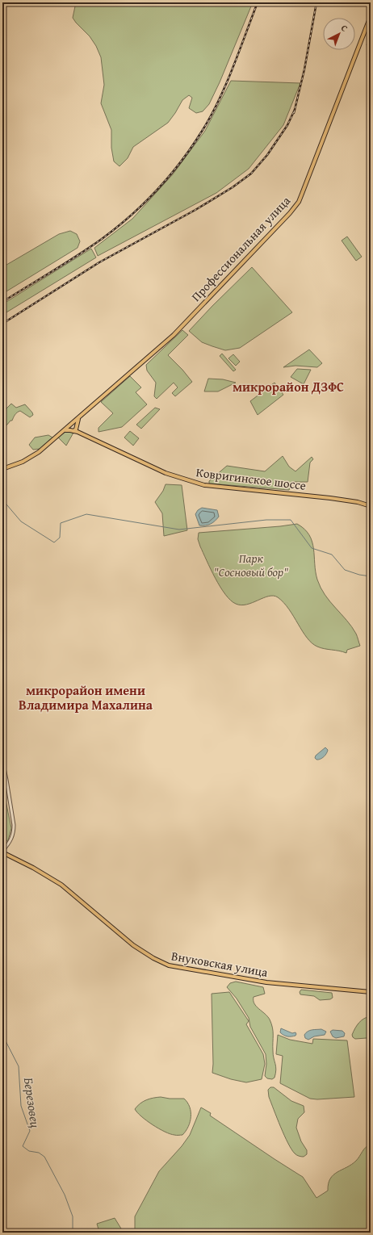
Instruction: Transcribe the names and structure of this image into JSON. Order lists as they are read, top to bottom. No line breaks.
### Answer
{"streets":{"main road":["Профессиональная улица","Ковригинское шоссе","Внуковская улица"]},"crossings":[["Профессиональная улица","Ковригинское шоссе"]],"districts":["микрорайон ДЗФС","микрорайон имени Владимира Махалина"],"water":["Березовец"],"parks":["Парк \"Сосновый бор\""],"north":"top right"}
